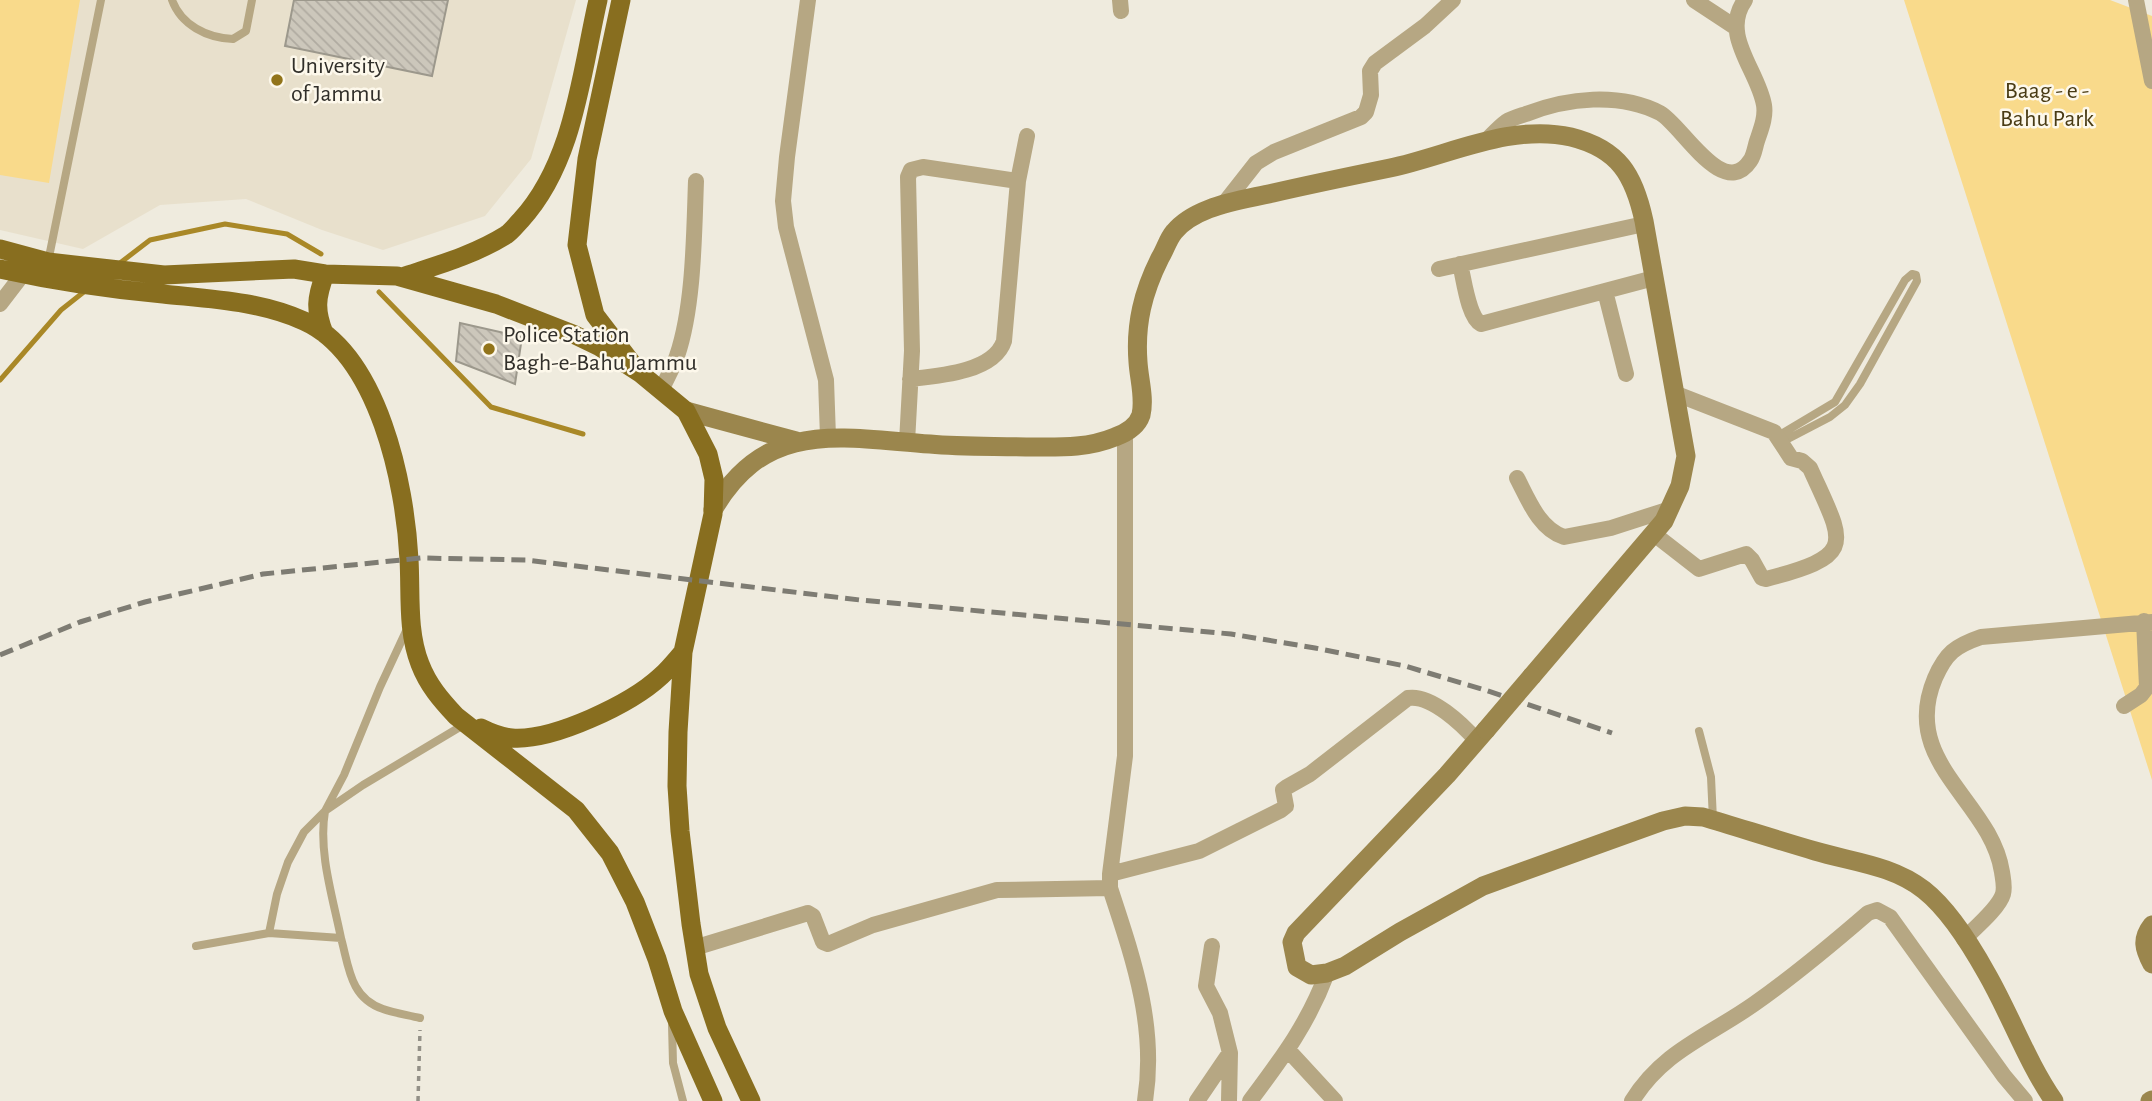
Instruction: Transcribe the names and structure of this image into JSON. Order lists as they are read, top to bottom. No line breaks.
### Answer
{"parks":["Baag - e - Bahu Park"],"places":["University of Jammu","Police Station Bagh-e-Bahu Jammu"]}
